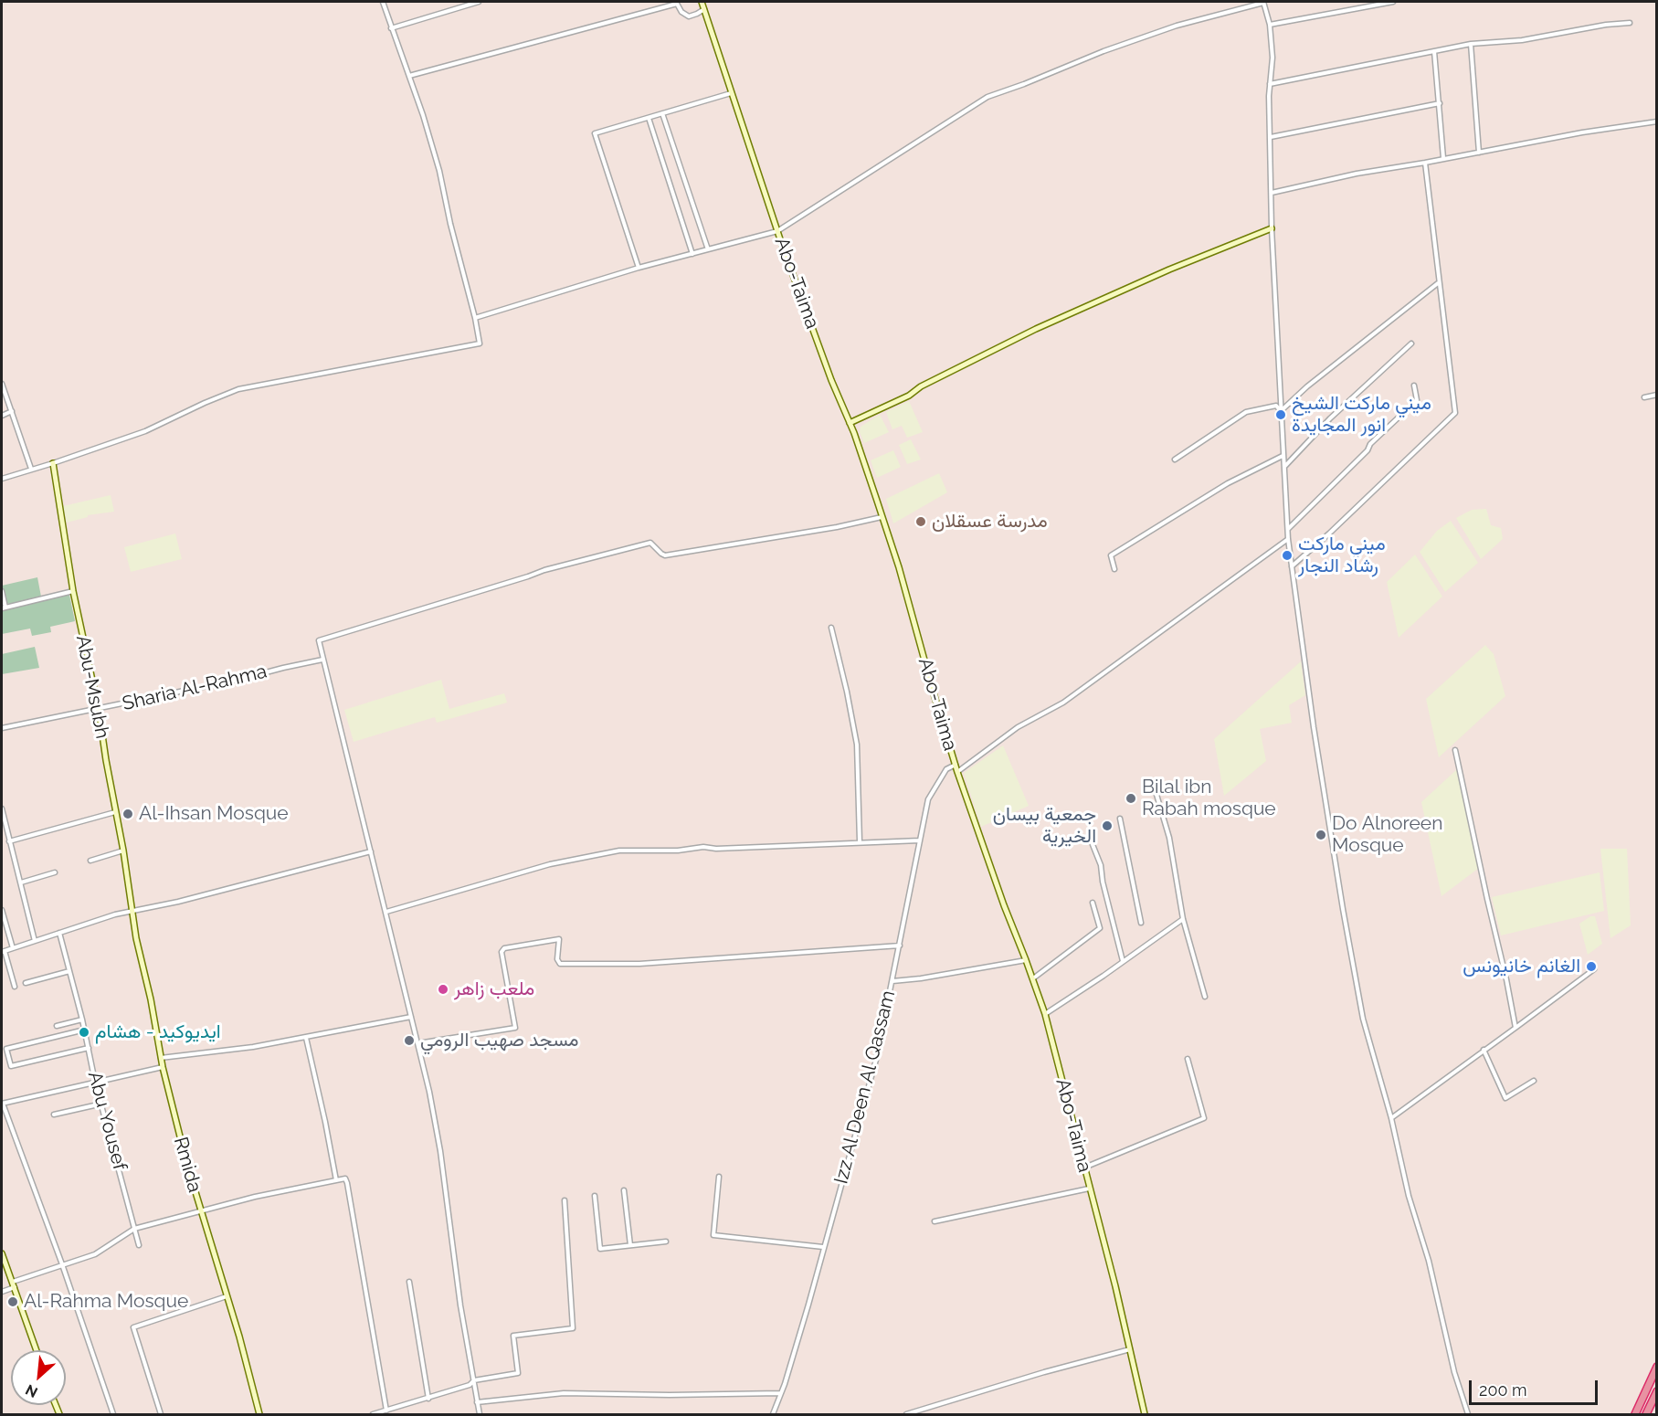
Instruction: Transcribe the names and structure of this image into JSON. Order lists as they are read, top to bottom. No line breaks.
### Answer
{"streets":{"street":["Abo-Taima","Abu-Msubh","Sharia Al-Rahma","Izz Al Deen Al Qassam","Abu Yousef","Rmida"]},"crossings":[["Abo-Taima","Izz Al Deen Al Qassam"],["Abu-Msubh","Sharia Al-Rahma"],["Abu-Msubh","Rmida"]],"places":["ميني ماركت الشيخ انور المجايدة","مدرسة عسقلان","ميني ماركت رشاد النجار","Bilal ibn Rabah mosque","Al-Ihsan Mosque","جمعية بيسان الخيرية","Do Alnoreen Mosque","الغانم خانيونس","ملعب زاهر","ايديوكيد - هشام","مسجد صهيب الرومي","Al-Rahma Mosque"],"scale_bar":"200 m","north":"bottom left"}
